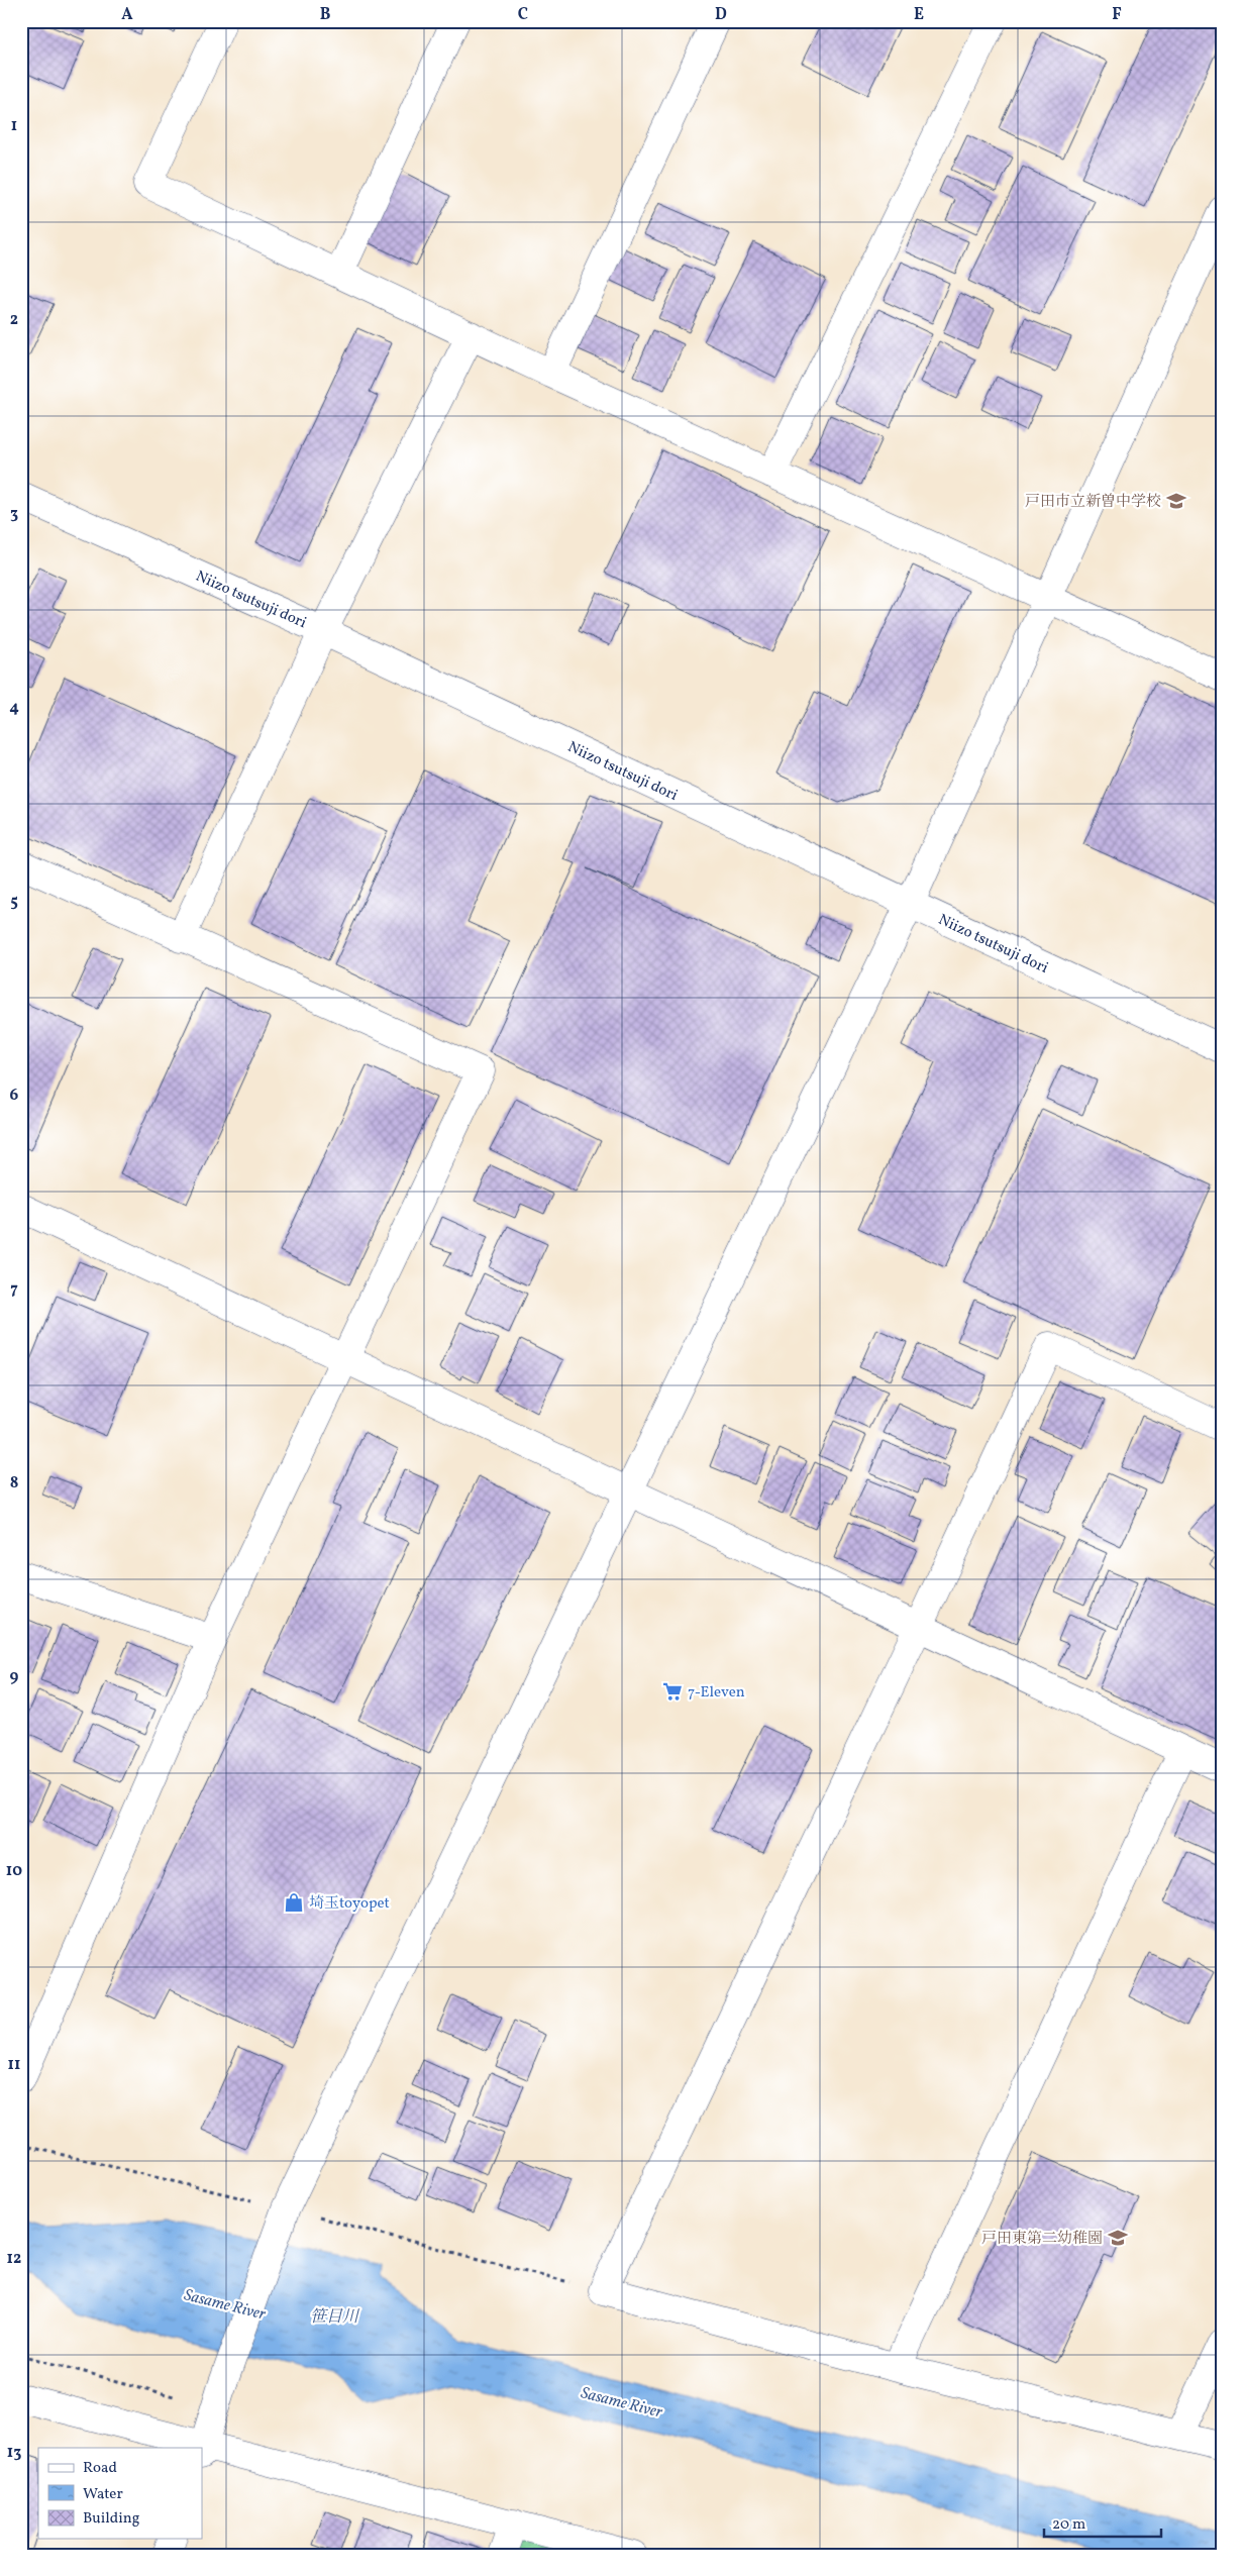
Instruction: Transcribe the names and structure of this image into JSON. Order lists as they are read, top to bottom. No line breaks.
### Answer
{"streets":{"street":["Niizo tsutsuji dori"]},"water":["Sasame River","笹目川"],"places":{"school or university":["戸田市立新曽中学校","戸田東第二幼稚園"],"supermarket":["7-Eleven"],"shop":["埼玉toyopet"]},"legend":["Road","Water","Building"],"scale_bar":"20 m","grid":{"columns":["A","B","C","D","E","F"],"rows":["1","2","3","4","5","6","7","8","9","10","11","12","13"]}}
